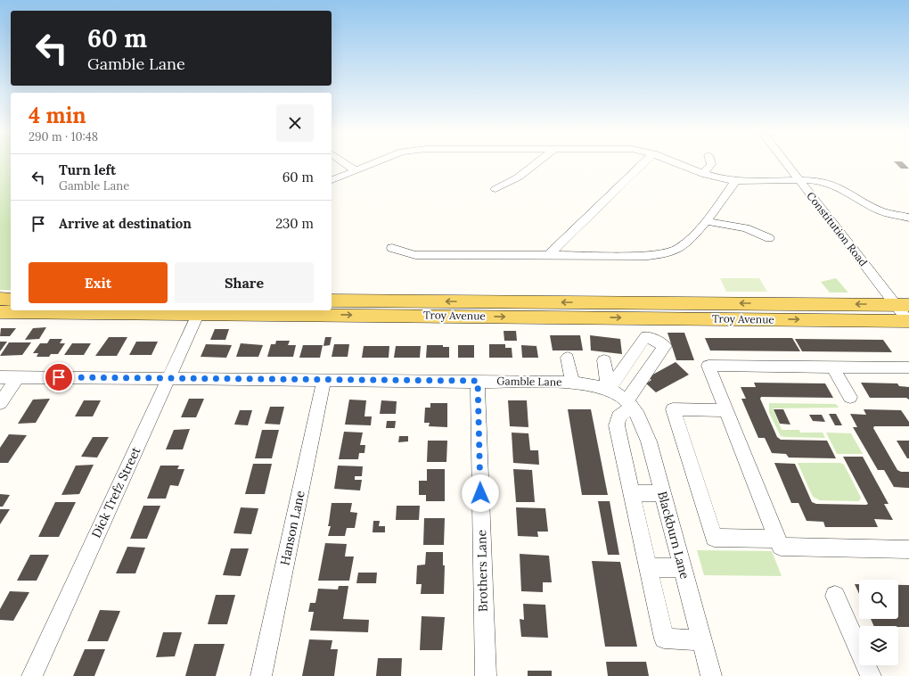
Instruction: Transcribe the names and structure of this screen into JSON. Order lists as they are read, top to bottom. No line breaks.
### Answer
{"streets":{"main road":["Troy Avenue"],"street":["Constitution Road","Gamble Lane","Dick Trefz Street","Hanson Lane","Blackburn Lane","Brothers Lane"]},"crossings":[["Constitution Road","Troy Avenue"],["Troy Avenue","Dick Trefz Street"],["Gamble Lane","Dick Trefz Street"],["Gamble Lane","Hanson Lane"],["Gamble Lane","Blackburn Lane"],["Gamble Lane","Brothers Lane"]],"page":{"turn":["60 m","Gamble Lane"],"heading":["4 min","290 m · 10:48"],"list":[{"name":"Turn left","note":"Gamble Lane","value":"60 m"},{"name":"Arrive at destination","value":"230 m"}],"buttons":["Exit","Share"]}}
